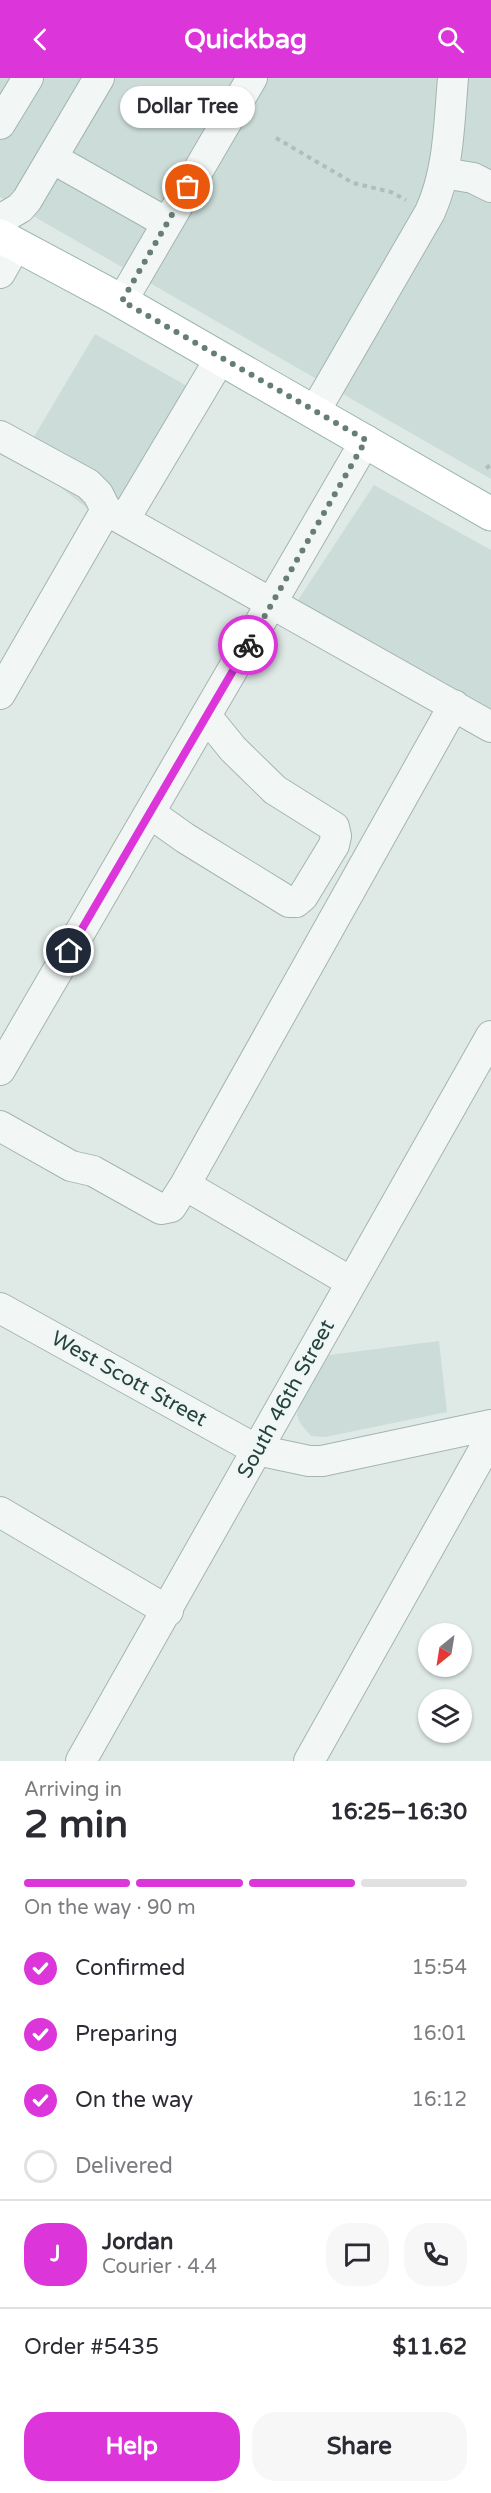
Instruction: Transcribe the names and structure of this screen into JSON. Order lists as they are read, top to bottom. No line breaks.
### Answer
{"streets":{"street":["West Scott Street","South 46th Street"]},"crossings":[["West Scott Street","South 46th Street"]],"places":["Dollar Tree"],"north":"bottom left","page":{"header":"Quickbag","bubble":"Dollar Tree","heading":["2 min","Arriving in","16:25–16:30"],"panel":["Jordan","Courier · 4.4","Order #5435","$11.62"],"bar":"On the way · 90 m","list":[["Confirmed","15:54"],["Preparing","16:01"],["On the way","16:12"],"Delivered"],"round":"J","buttons":["Help","Share"]}}
